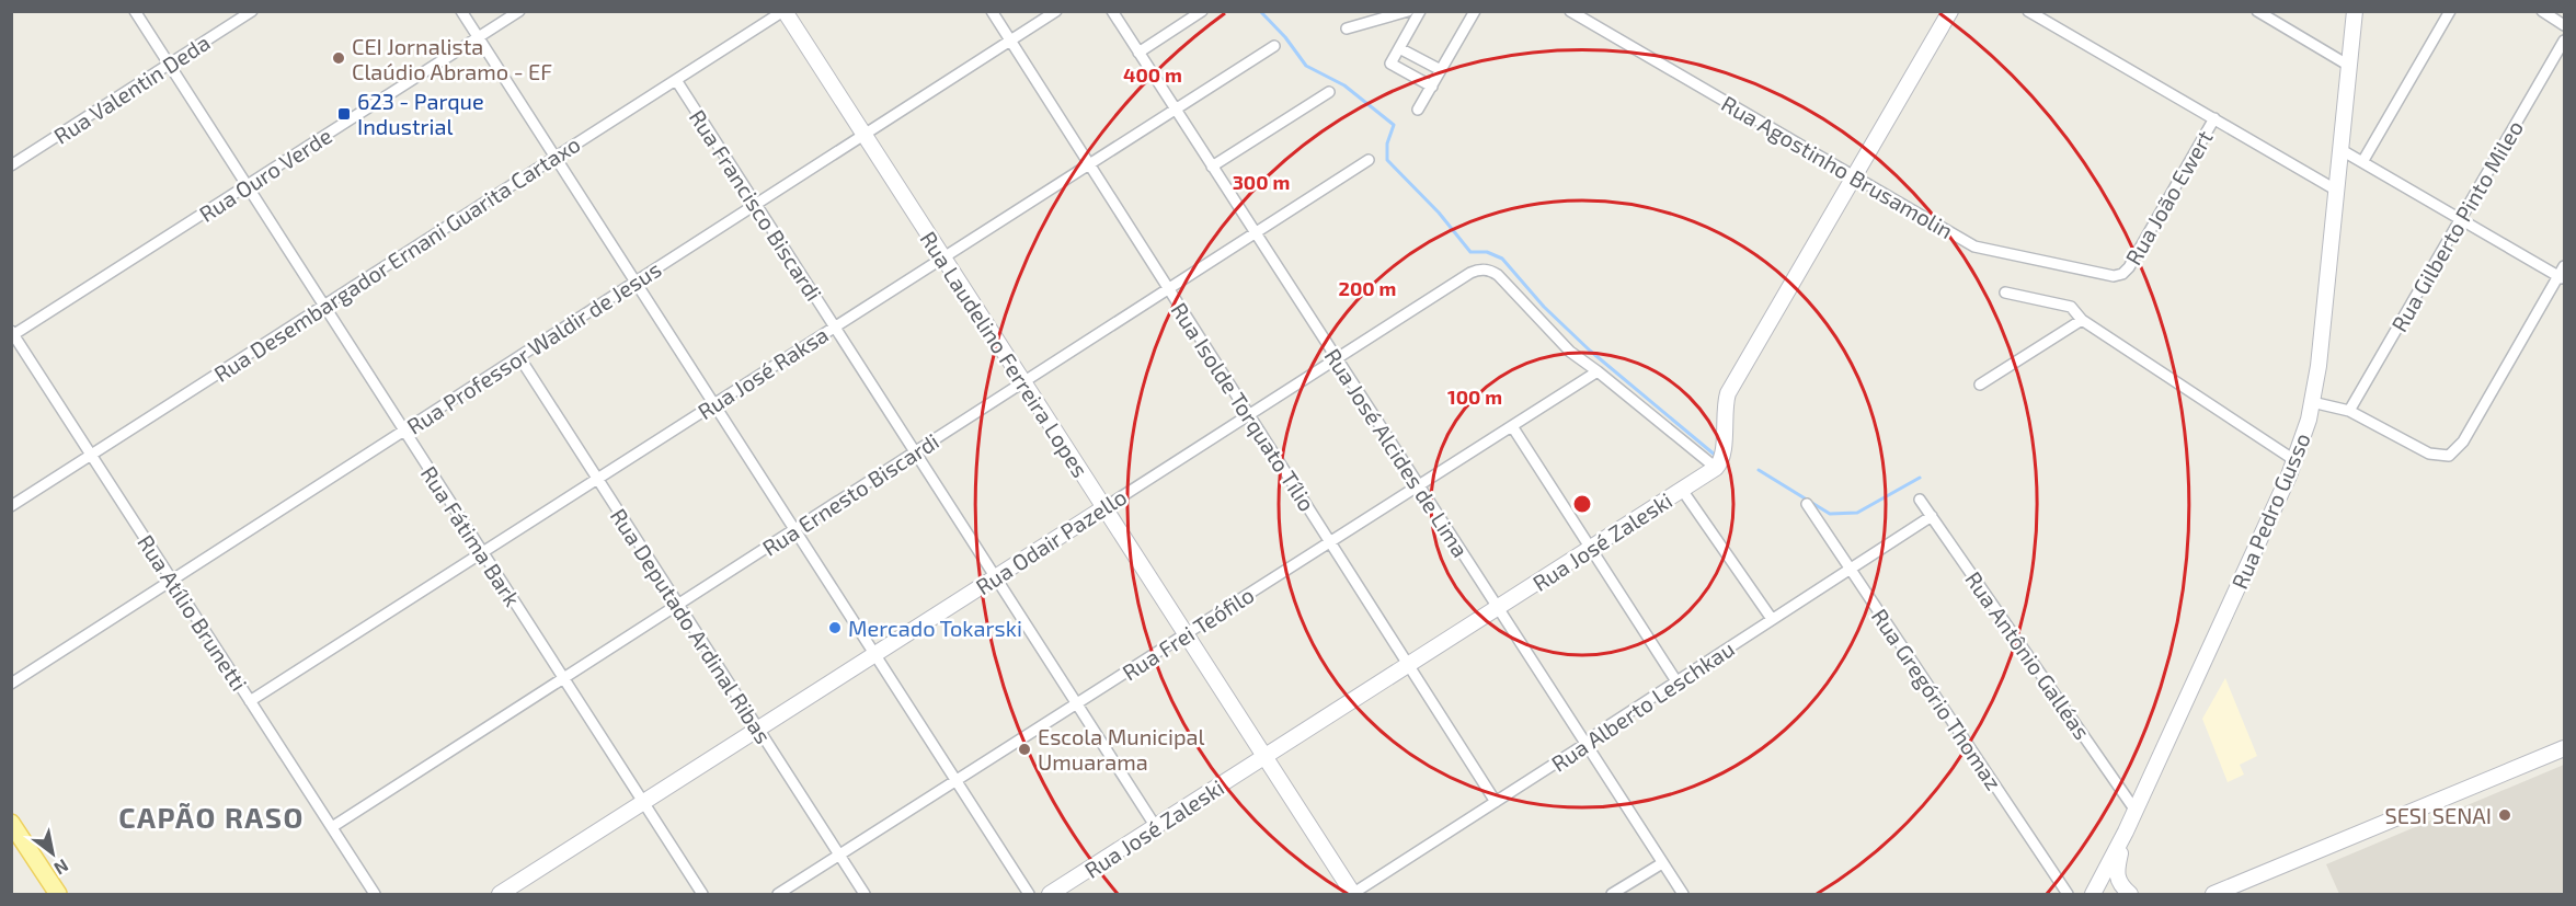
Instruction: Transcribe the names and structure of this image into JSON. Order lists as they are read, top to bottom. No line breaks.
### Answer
{"streets":{"street":["Rua Valentin Deda","Rua Agostinho Brusamolin","Rua Ouro Verde","Rua João Ewert","Rua Francisco Biscardi","Rua Gilberto Pinto Mileo","Rua Desembargador Ernani Guarita Cartaxo","Rua Professor Waldir de Jesus","Rua Laudelino Ferreira Lopes","Rua José Raksa","Rua Isolde Torquato Tílio","Rua José Alcides de Lima","Rua Ernesto Biscardi","Rua Pedro Gusso","Rua Fátima Bark","Rua Odair Pazello","Rua José Zaleski","Rua Atílio Brunetti","Rua Deputado Ardinal Ribas","Rua Frei Teófilo","Rua Antônio Galléas","Rua Gregório Thomaz","Rua Alberto Leschkau"]},"crossings":[["Rua Valentin Deda","Rua Fátima Bark"],["Rua Agostinho Brusamolin","Rua João Ewert"],["Rua Ouro Verde","Rua Fátima Bark"],["Rua Ouro Verde","Rua Atílio Brunetti"],["Rua Francisco Biscardi","Rua Desembargador Ernani Guarita Cartaxo"],["Rua Francisco Biscardi","Rua Professor Waldir de Jesus"],["Rua Francisco Biscardi","Rua José Raksa"],["Rua Francisco Biscardi","Rua Ernesto Biscardi"],["Rua Francisco Biscardi","Rua Odair Pazello"],["Rua Francisco Biscardi","Rua José Zaleski"],["Rua Francisco Biscardi","Rua Frei Teófilo"],["Rua Desembargador Ernani Guarita Cartaxo","Rua Laudelino Ferreira Lopes"],["Rua Desembargador Ernani Guarita Cartaxo","Rua Fátima Bark"],["Rua Desembargador Ernani Guarita Cartaxo","Rua Atílio Brunetti"],["Rua Professor Waldir de Jesus","Rua Laudelino Ferreira Lopes"],["Rua Professor Waldir de Jesus","Rua Isolde Torquato Tílio"],["Rua Professor Waldir de Jesus","Rua Fátima Bark"],["Rua Professor Waldir de Jesus","Rua Atílio Brunetti"],["Rua Professor Waldir de Jesus","Rua Deputado Ardinal Ribas"],["Rua Laudelino Ferreira Lopes","Rua José Raksa"],["Rua Laudelino Ferreira Lopes","Rua Ernesto Biscardi"],["Rua Laudelino Ferreira Lopes","Rua Odair Pazello"],["Rua Laudelino Ferreira Lopes","Rua José Zaleski"],["Rua Laudelino Ferreira Lopes","Rua Frei Teófilo"],["Rua Laudelino Ferreira Lopes","Rua Alberto Leschkau"],["Rua José Raksa","Rua Isolde Torquato Tílio"],["Rua José Raksa","Rua José Alcides de Lima"],["Rua José Raksa","Rua Fátima Bark"],["Rua José Raksa","Rua Atílio Brunetti"],["Rua José Raksa","Rua Deputado Ardinal Ribas"],["Rua Isolde Torquato Tílio","Rua Ernesto Biscardi"],["Rua Isolde Torquato Tílio","Rua Odair Pazello"],["Rua Isolde Torquato Tílio","Rua José Zaleski"],["Rua Isolde Torquato Tílio","Rua Frei Teófilo"],["Rua Isolde Torquato Tílio","Rua Alberto Leschkau"],["Rua José Alcides de Lima","Rua Ernesto Biscardi"],["Rua José Alcides de Lima","Rua Odair Pazello"],["Rua José Alcides de Lima","Rua José Zaleski"],["Rua José Alcides de Lima","Rua Frei Teófilo"],["Rua José Alcides de Lima","Rua Alberto Leschkau"],["Rua Ernesto Biscardi","Rua Fátima Bark"],["Rua Ernesto Biscardi","Rua Atílio Brunetti"],["Rua Ernesto Biscardi","Rua Deputado Ardinal Ribas"],["Rua Pedro Gusso","Rua Antônio Galléas"],["Rua Fátima Bark","Rua Odair Pazello"],["Rua Odair Pazello","Rua Deputado Ardinal Ribas"],["Rua Odair Pazello","Rua Frei Teófilo"],["Rua Deputado Ardinal Ribas","Rua Frei Teófilo"],["Rua Antônio Galléas","Rua Alberto Leschkau"],["Rua Gregório Thomaz","Rua Alberto Leschkau"]],"districts":["CAPÃO RASO"],"places":{"other":["CEI Jornalista Claúdio Abramo - EF","Mercado Tokarski","Escola Municipal Umuarama","SESI SENAI"],"transit":["623 - Parque Industrial"]},"north":"bottom right","rings":["400 m","300 m","200 m","100 m"]}
